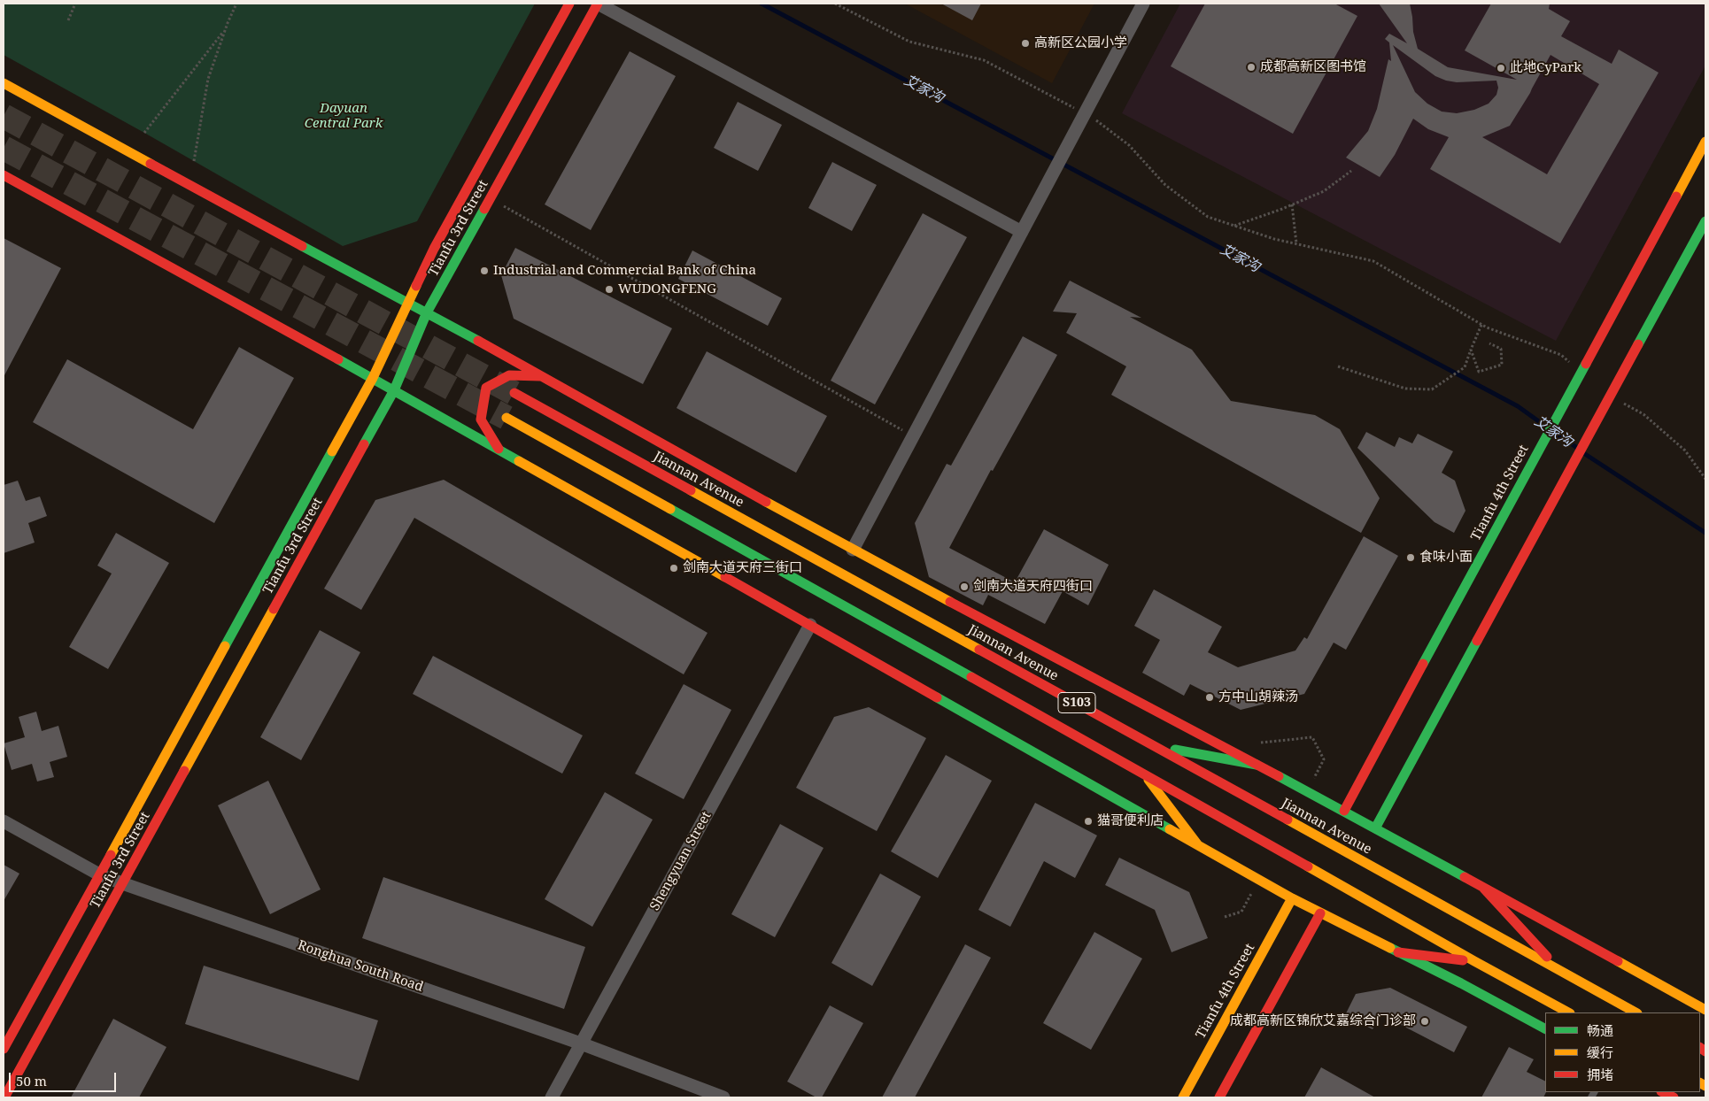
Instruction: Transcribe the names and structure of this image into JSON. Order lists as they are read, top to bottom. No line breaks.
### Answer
{"streets":{"main road":["Tianfu 3rd Street","Jiannan Avenue","Tianfu 4th Street","S103"],"street":["Shengyuan Street","Ronghua South Road"]},"crossings":[["Tianfu 3rd Street","Ronghua South Road"],["Shengyuan Street","Ronghua South Road"]],"water":["艾家沟"],"parks":["Dayuan Central Park"],"places":["高新区公园小学","成都高新区图书馆","此地CyPark","Industrial and Commercial Bank of China","WUDONGFENG","食味小面","剑南大道天府三街口","剑南大道天府四街口","方中山胡辣汤","猫哥便利店","成都高新区锦欣艾嘉综合门诊部"],"legend":["畅通","缓行","拥堵"],"scale_bar":"50 m"}
